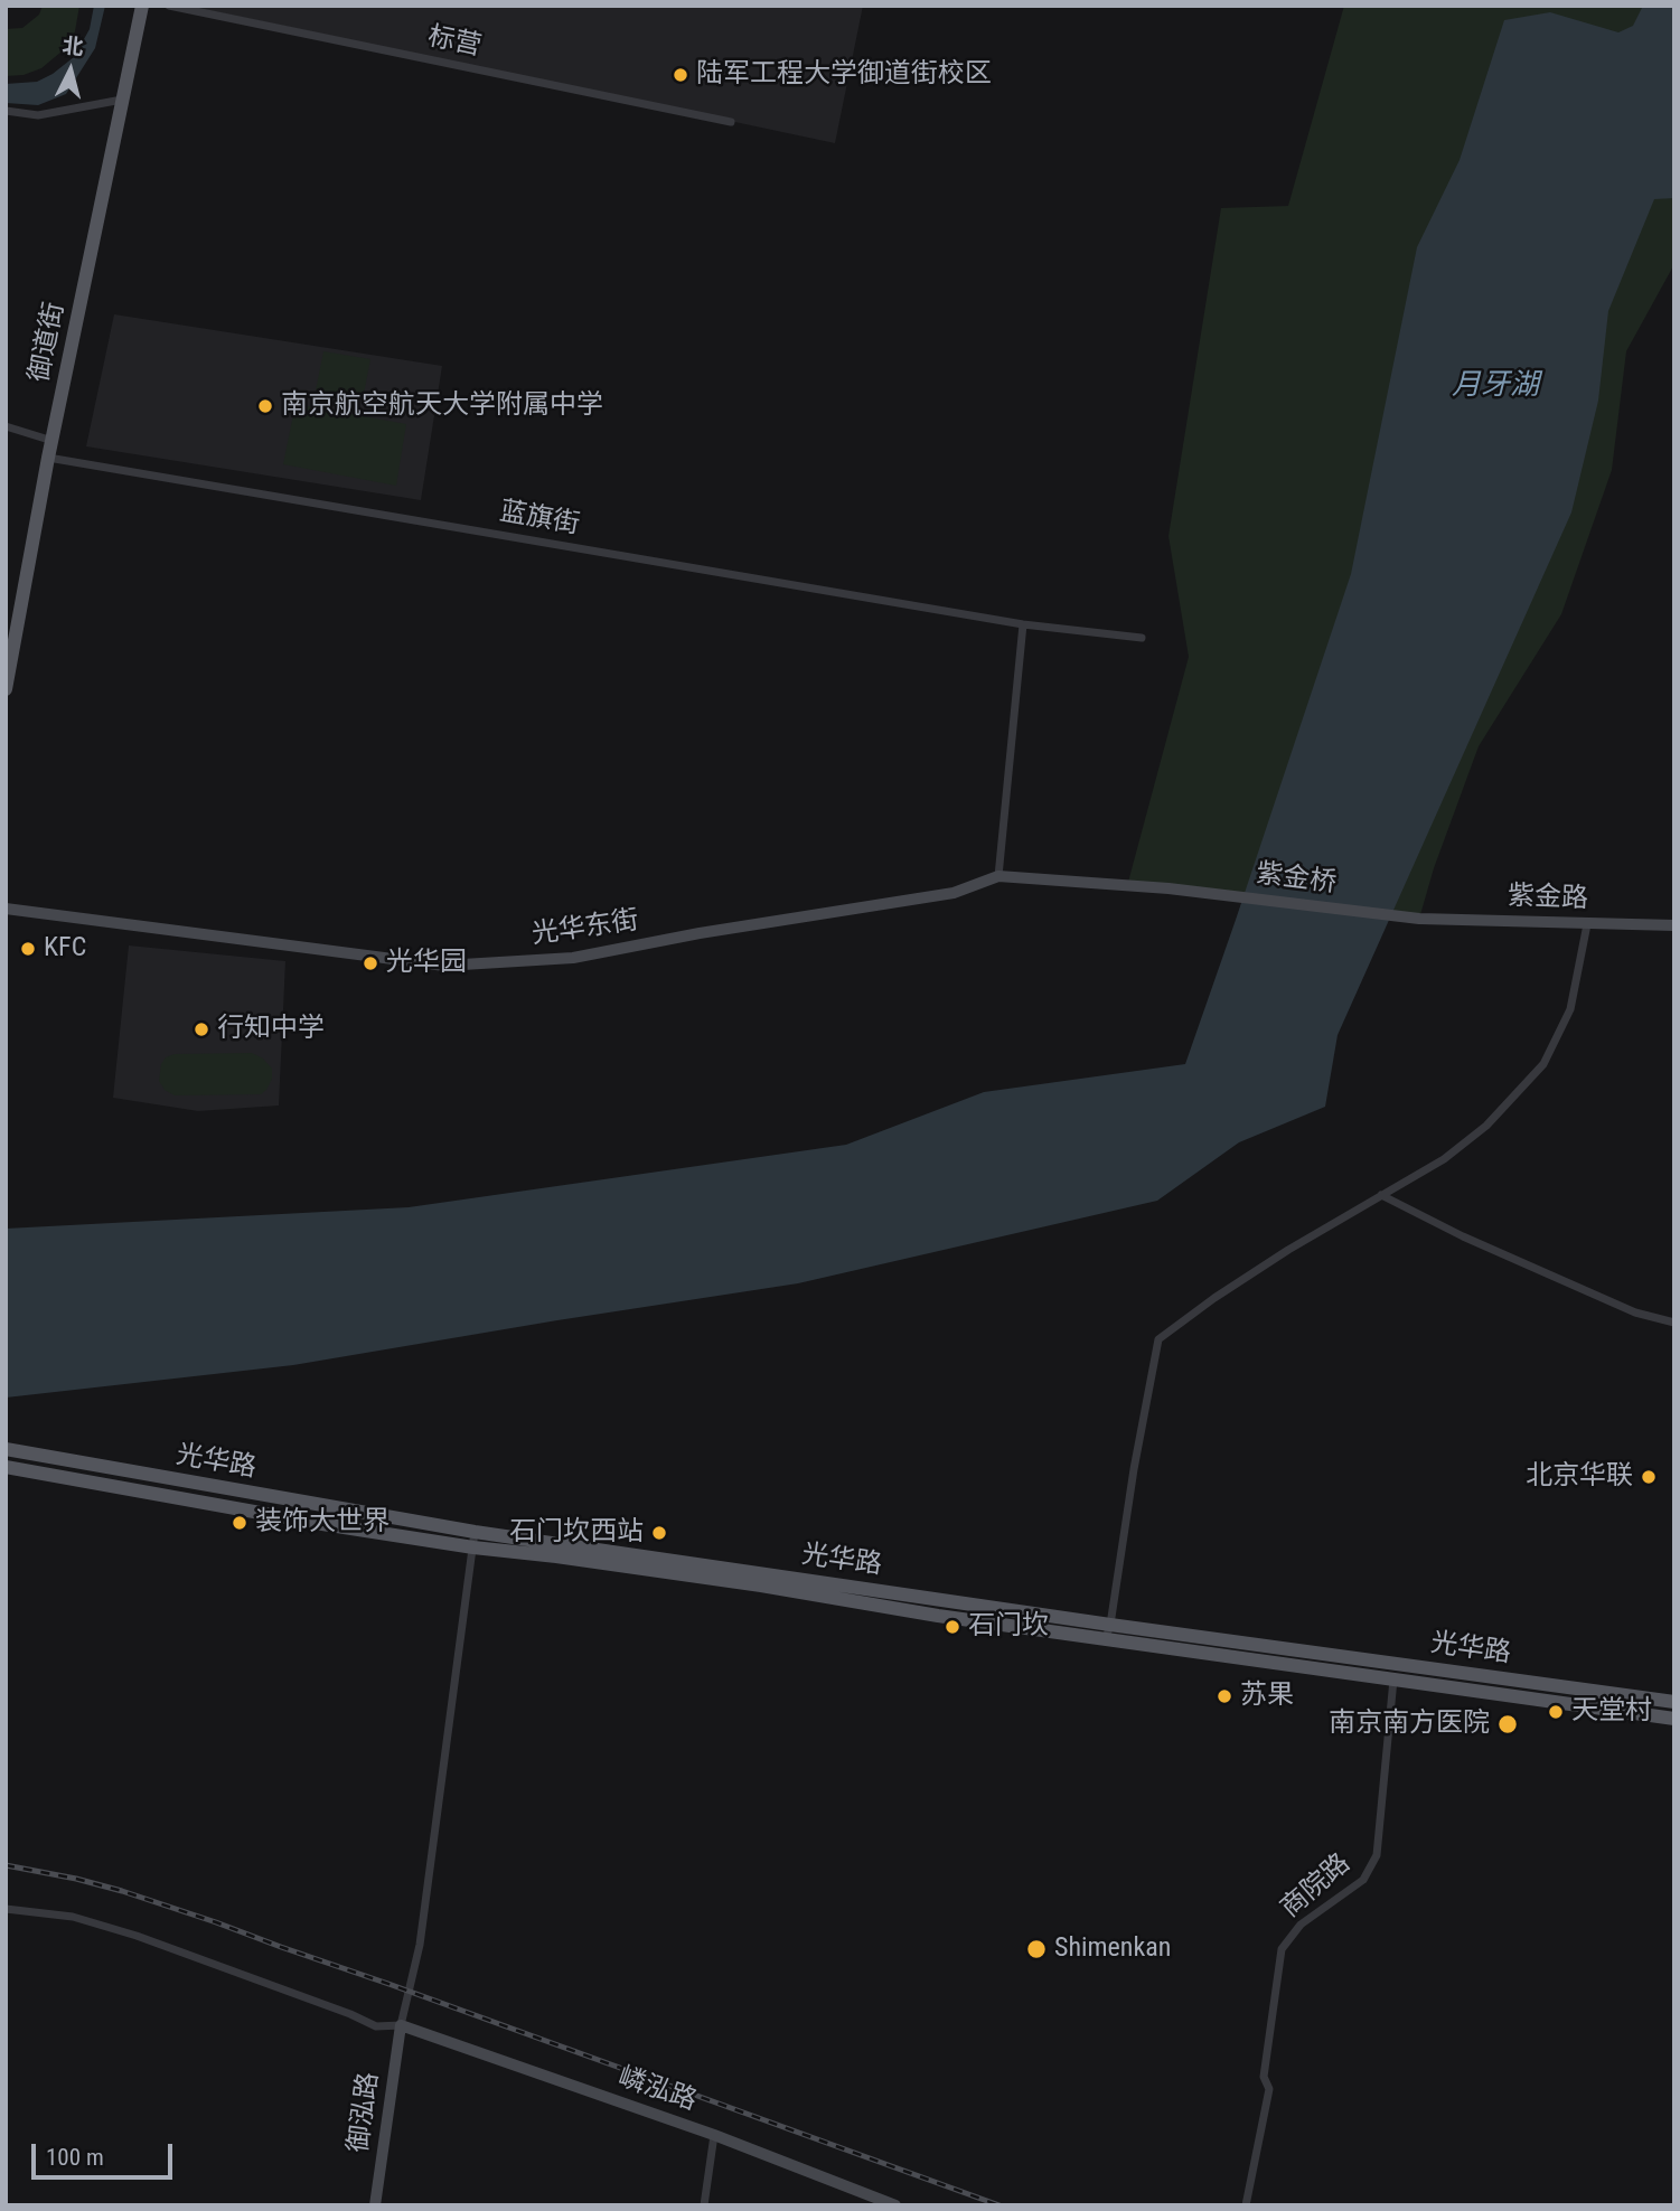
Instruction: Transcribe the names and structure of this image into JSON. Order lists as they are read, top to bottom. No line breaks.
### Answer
{"streets":{"main road":["御道街","光华路"],"street":["标营","蓝旗街","紫金桥","紫金路","光华东街","商院路","嶙泓路","御泓路"]},"crossings":[["御道街","蓝旗街"],["紫金桥","紫金路"],["紫金桥","光华东街"],["光华路","商院路"],["嶙泓路","御泓路"]],"water":["月牙湖"],"places":["陆军工程大学御道街校区","南京航空航天大学附属中学","KFC","光华园","行知中学","北京华联","装饰大世界","石门坎西站","石门坎","苏果","天堂村","南京南方医院","Shimenkan"],"scale_bar":"100 m","north":"top"}
